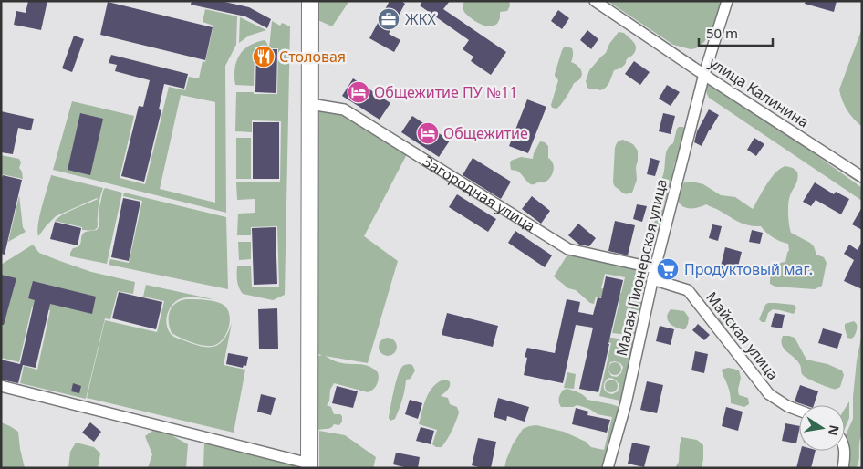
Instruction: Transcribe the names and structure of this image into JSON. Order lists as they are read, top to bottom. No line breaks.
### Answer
{"streets":{"street":["улица Калинина","Загородная улица","Малая Пионерская улица","Майская улица"]},"crossings":[["улица Калинина","Малая Пионерская улица"],["Загородная улица","Малая Пионерская улица"],["Малая Пионерская улица","Майская улица"]],"places":{"office":["ЖКХ"],"restaurant":["Столовая"],"hotel":["Общежитие ПУ №11","Общежитие"],"supermarket":["Продуктовый маг."]},"scale_bar":"50 m","north":"right"}
